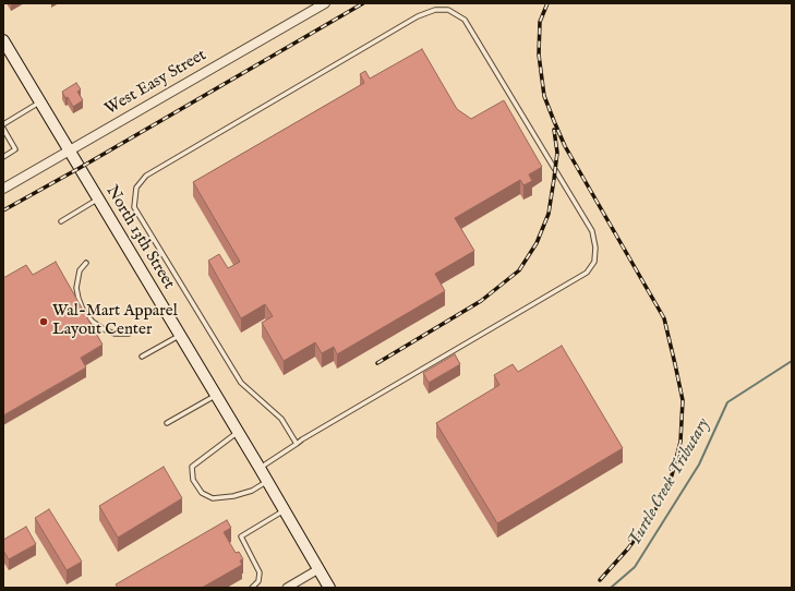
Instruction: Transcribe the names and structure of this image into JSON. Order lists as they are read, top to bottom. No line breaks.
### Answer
{"streets":{"main road":["North 13th Street"],"street":["West Easy Street"]},"crossings":[["West Easy Street","North 13th Street"]],"water":["Turtle Creek Tributary"],"places":["Wal-Mart Apparel Layout Center"]}
